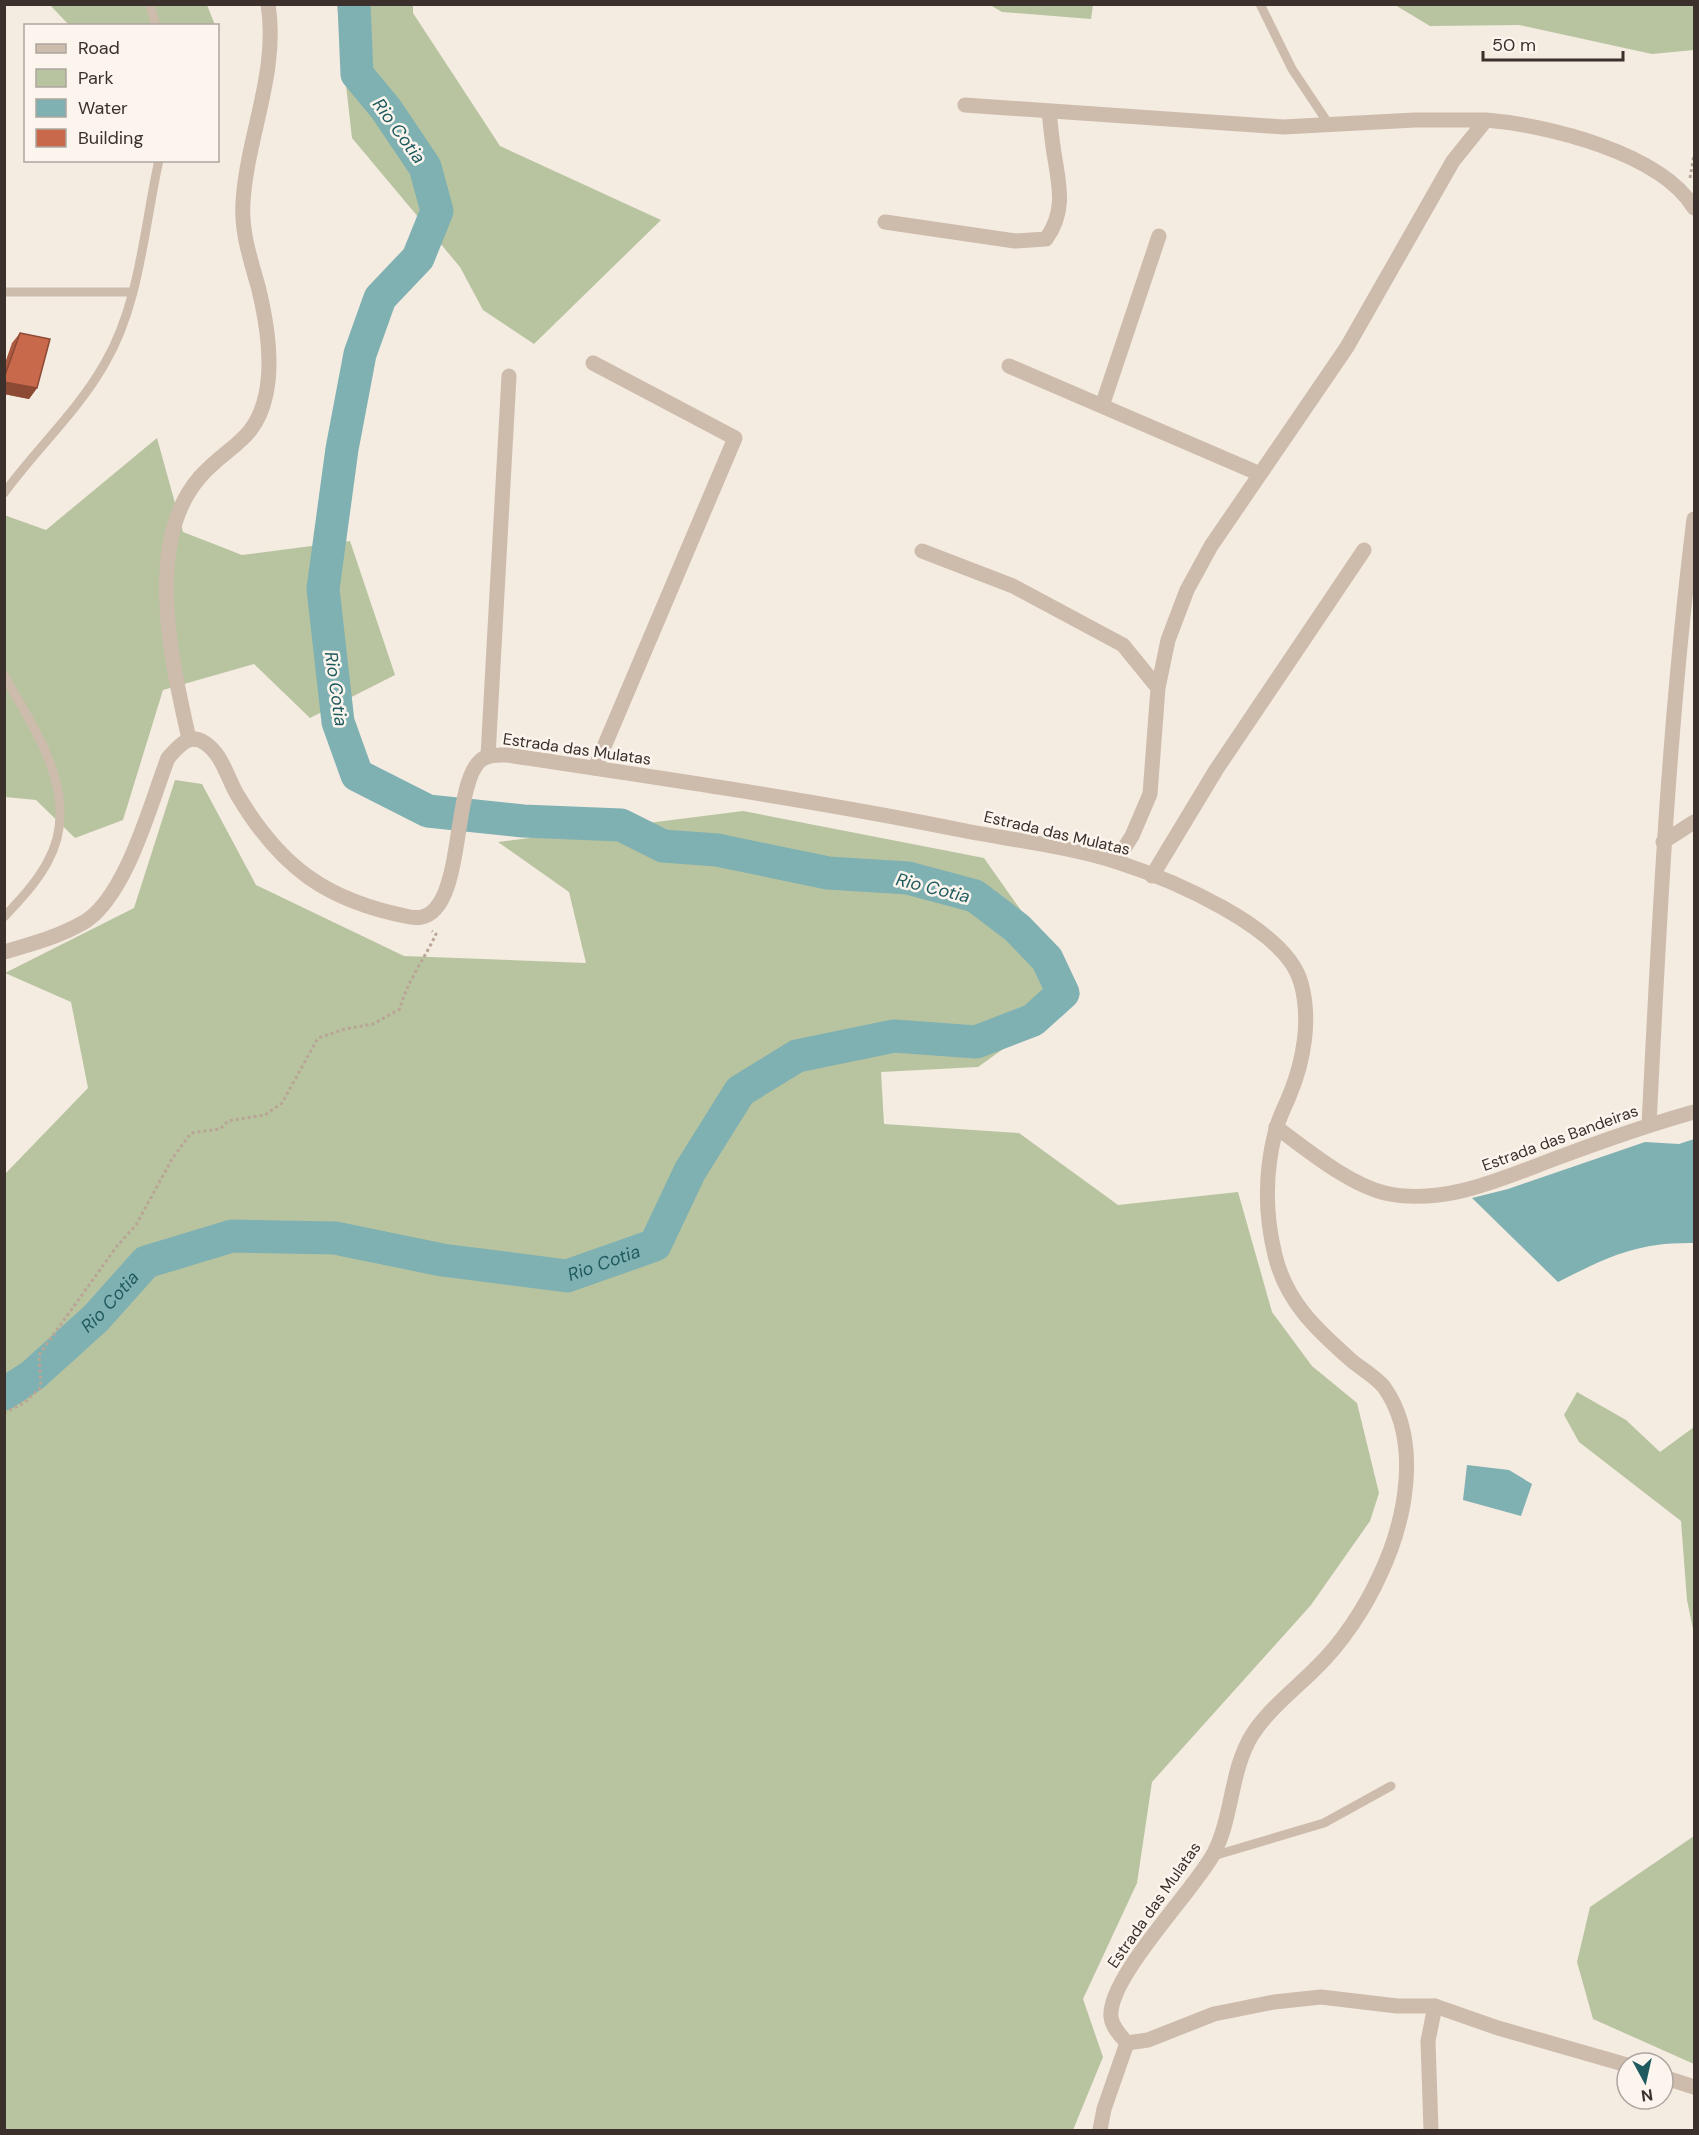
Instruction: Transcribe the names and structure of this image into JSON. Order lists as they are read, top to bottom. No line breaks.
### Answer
{"streets":{"street":["Estrada das Mulatas","Estrada das Bandeiras"]},"crossings":[["Estrada das Mulatas","Estrada das Bandeiras"]],"water":["Rio Cotia"],"legend":["Road","Park","Water","Building"],"scale_bar":"50 m","north":"bottom"}
